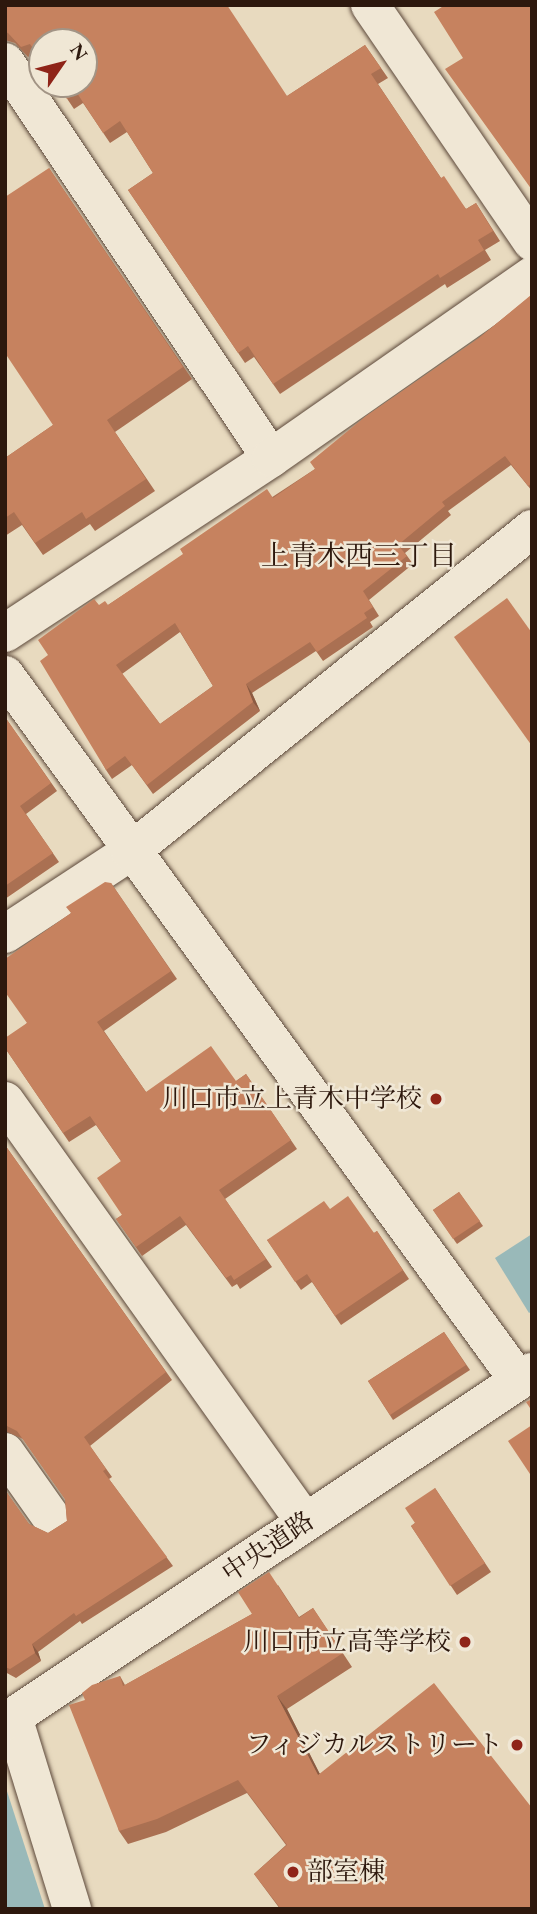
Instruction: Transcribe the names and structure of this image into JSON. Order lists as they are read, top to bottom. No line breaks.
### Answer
{"streets":{"street":["中央道路"]},"districts":["上青木西三丁目"],"places":["川口市立上青木中学校","川口市立高等学校","フィジカルストリート","部室棟"],"north":"top right"}
